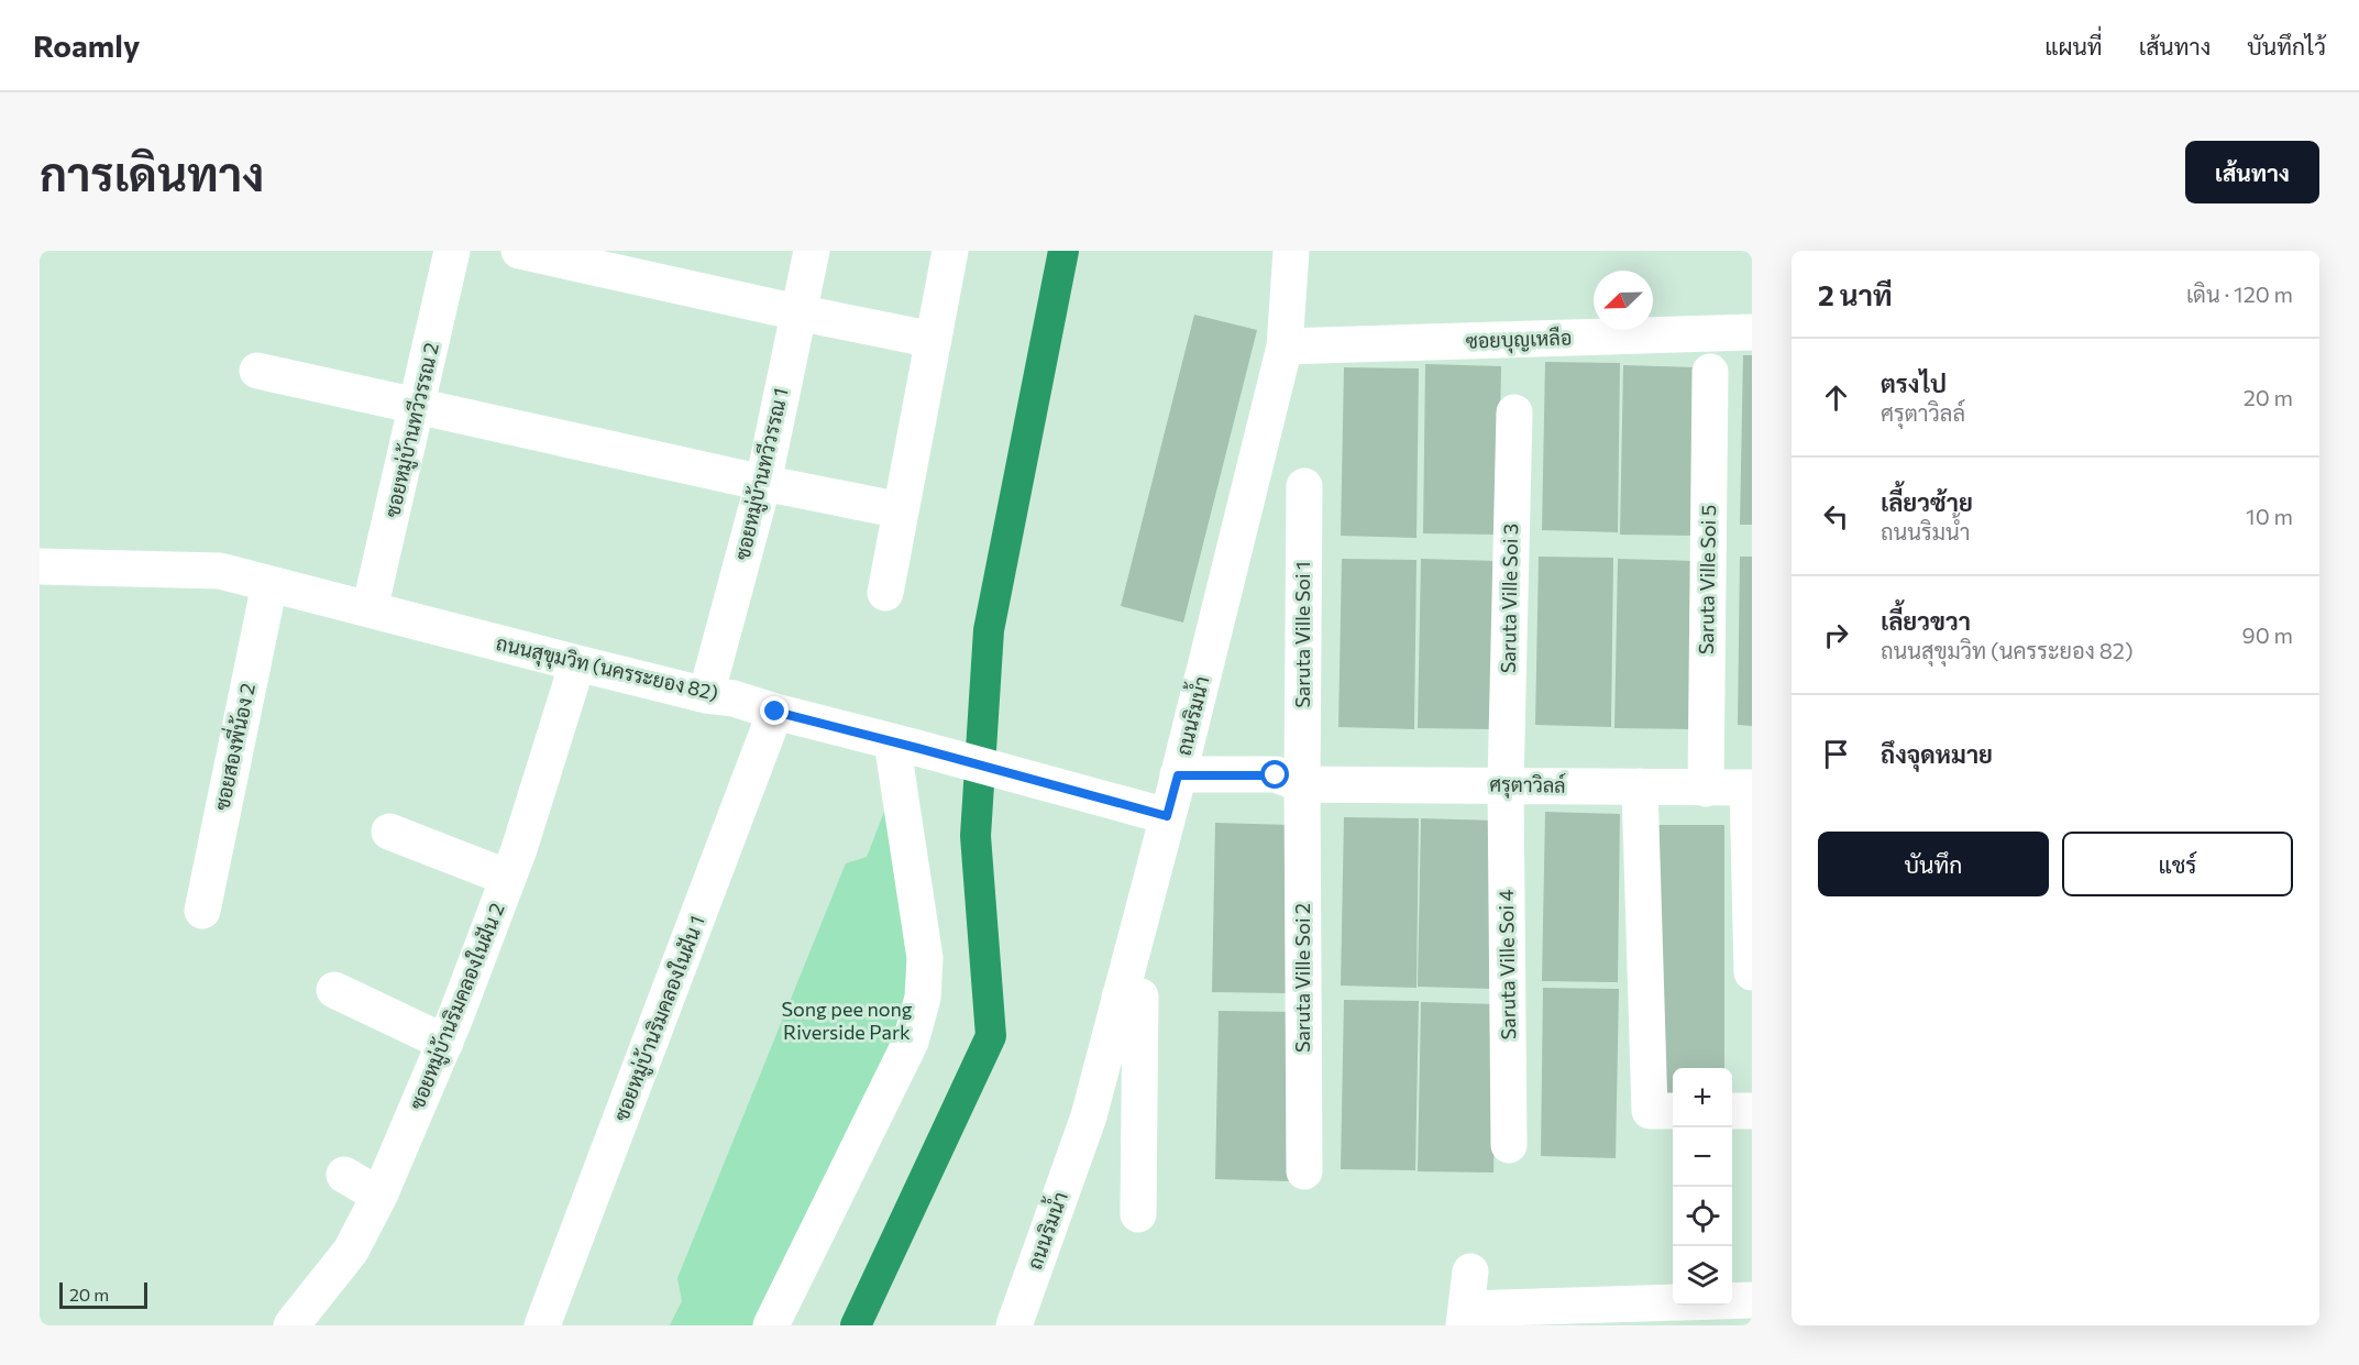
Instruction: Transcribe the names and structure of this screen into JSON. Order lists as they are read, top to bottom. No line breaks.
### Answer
{"streets":{"street":["ซอยบุญเหลือ","ซอยหมู่บ้านทวีวรรณ 2","ซอยหมู่บ้านทวีวรรณ 1","Saruta Ville Soi 5","Saruta Ville Soi 3","Saruta Ville Soi 1","ถนนสุขุมวิท (นครระยอง 82)","ถนนริมน้ำ","ซอยสองพี่น้อง 2","ศรุตาวิลล์","Saruta Ville Soi 4","Saruta Ville Soi 2","ซอยหมู่บ้านริมคลองในฝัน 2","ซอยหมู่บ้านริมคลองในฝัน 1"]},"crossings":[["ซอยบุญเหลือ","ถนนริมน้ำ"],["ซอยหมู่บ้านทวีวรรณ 2","ถนนสุขุมวิท (นครระยอง 82)"],["ซอยหมู่บ้านทวีวรรณ 1","ถนนสุขุมวิท (นครระยอง 82)"],["Saruta Ville Soi 5","ศรุตาวิลล์"],["Saruta Ville Soi 3","ศรุตาวิลล์"],["Saruta Ville Soi 3","Saruta Ville Soi 4"],["Saruta Ville Soi 1","ศรุตาวิลล์"],["Saruta Ville Soi 1","Saruta Ville Soi 2"],["ถนนสุขุมวิท (นครระยอง 82)","ถนนริมน้ำ"],["ถนนสุขุมวิท (นครระยอง 82)","ซอยสองพี่น้อง 2"],["ถนนสุขุมวิท (นครระยอง 82)","ศรุตาวิลล์"],["ถนนสุขุมวิท (นครระยอง 82)","ซอยหมู่บ้านริมคลองในฝัน 2"],["ถนนสุขุมวิท (นครระยอง 82)","ซอยหมู่บ้านริมคลองในฝัน 1"],["ถนนริมน้ำ","ศรุตาวิลล์"],["ศรุตาวิลล์","Saruta Ville Soi 4"],["ศรุตาวิลล์","Saruta Ville Soi 2"]],"parks":["Song pee nong Riverside Park"],"scale_bar":"20 m","north":"bottom left","page":{"header":"Roamly","nav":["แผนที่","เส้นทาง","บันทึกไว้"],"buttons":["เส้นทาง",["บันทึก","แชร์"]],"title":"การเดินทาง","heading":["2 นาที","เดิน · 120 m"],"list":[["ตรงไป","ศรุตาวิลล์","20 m"],["เลี้ยวซ้าย","ถนนริมน้ำ","10 m"],["เลี้ยวขวา","ถนนสุขุมวิท (นครระยอง 82)","90 m"],"ถึงจุดหมาย"],"map_buttons":["+","−"],"scale":"20 m"}}
